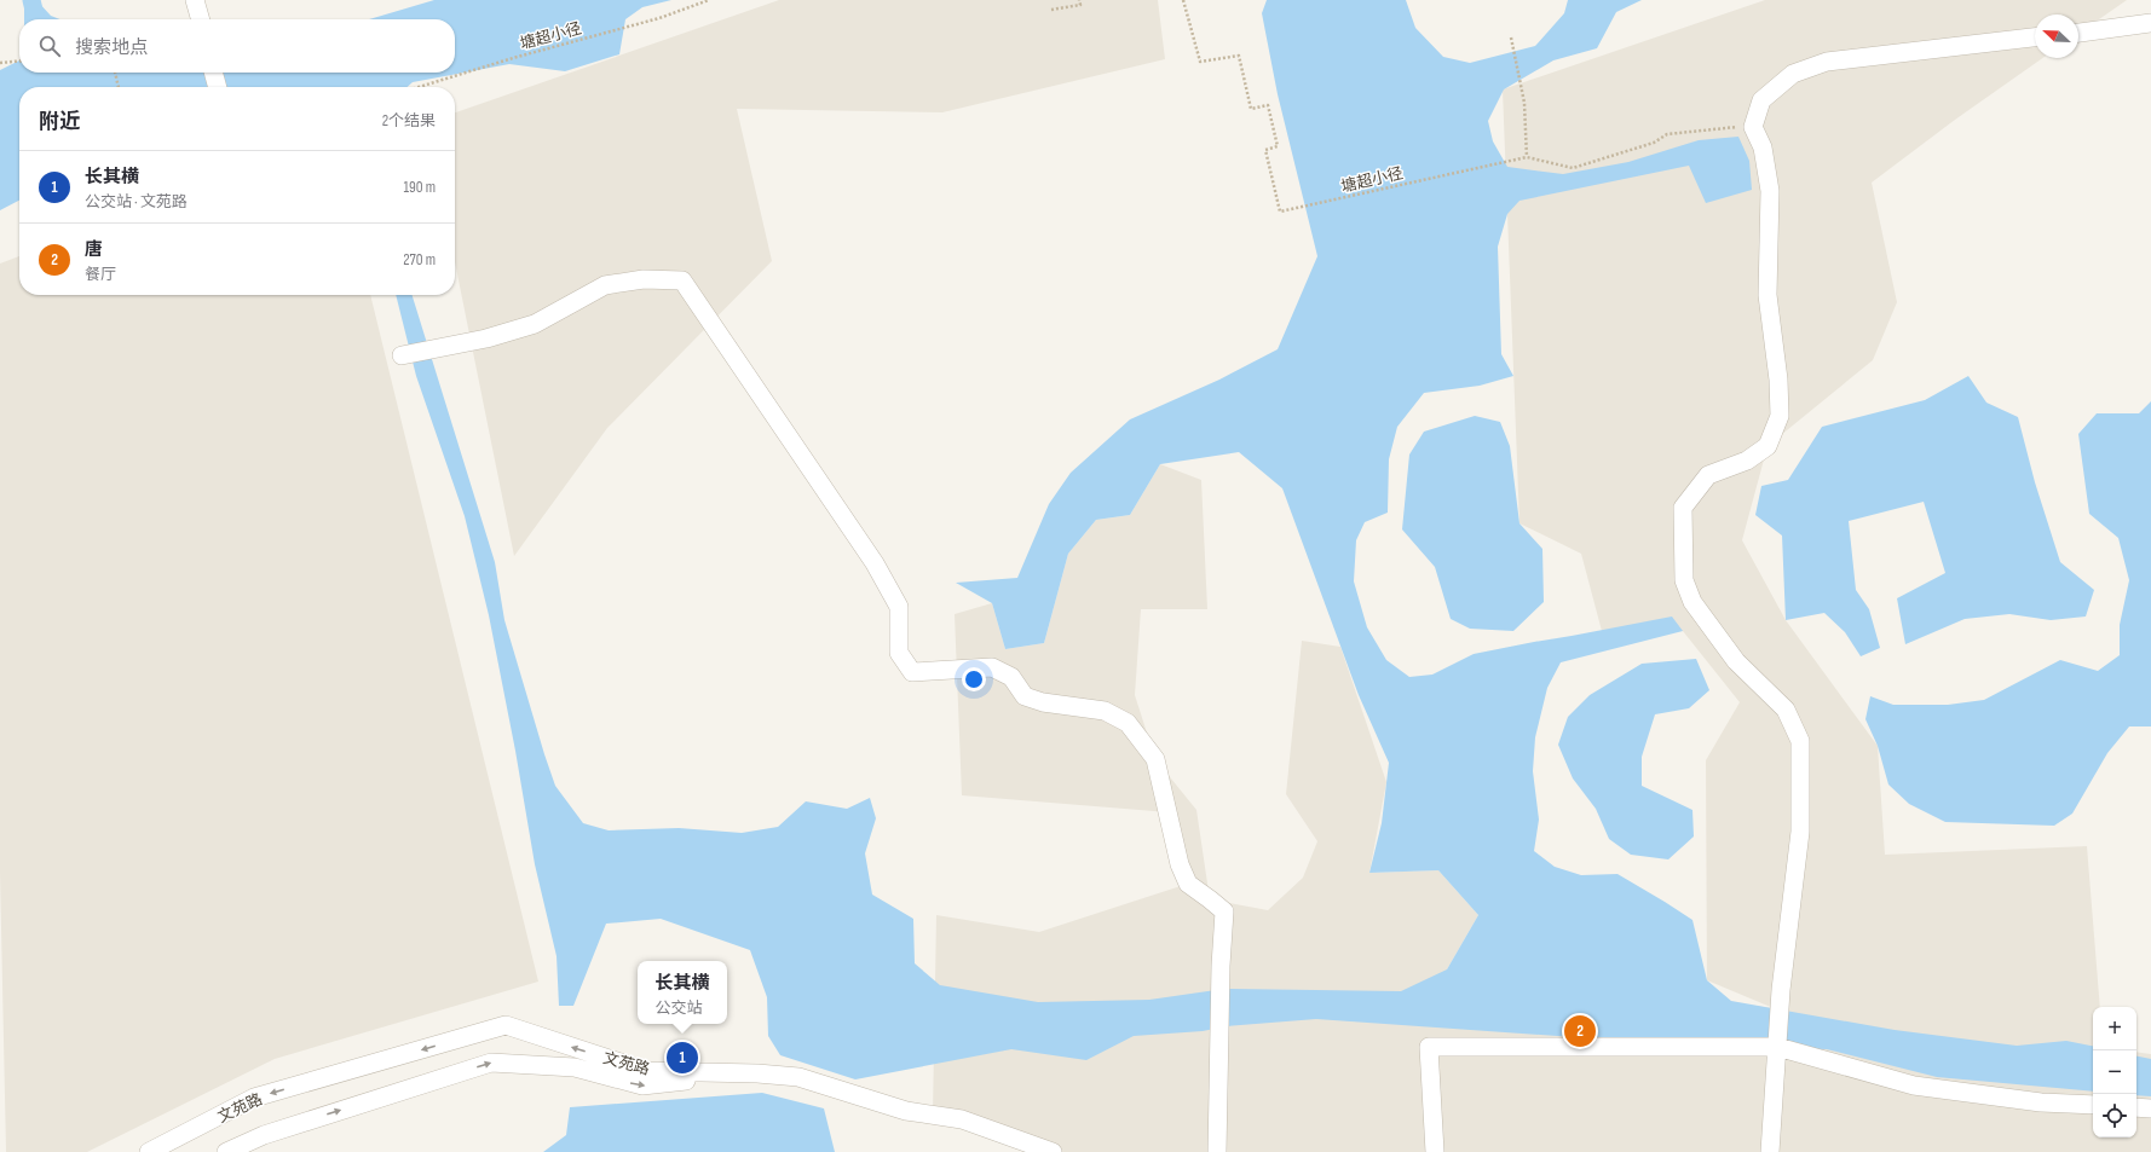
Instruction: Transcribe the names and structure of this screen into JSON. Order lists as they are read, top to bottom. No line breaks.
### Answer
{"streets":{"street":["文苑路"],"path":["塘超小径"]},"north":"top left","page":{"search":"搜索地点","heading":["附近","2个结果"],"list":[{"mark":"1","name":"长其横","note":"公交站 · 文苑路","value":"190 m"},{"mark":"2","name":"唐","note":"餐厅","value":"270 m"}],"popup":["长其横","公交站"],"map_buttons":["+","−"],"pins":["2","1"]}}
